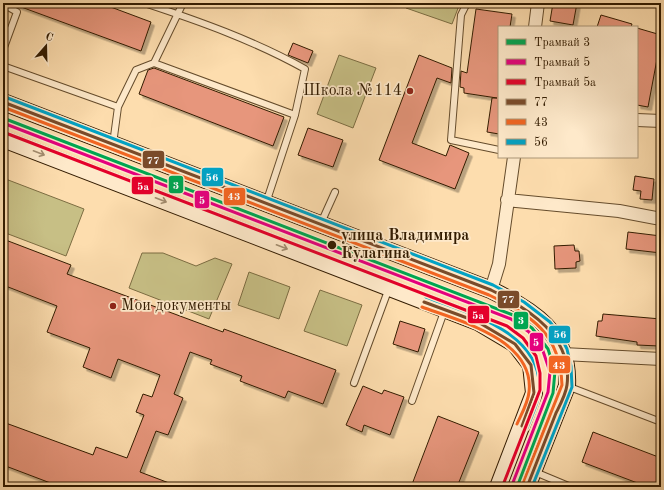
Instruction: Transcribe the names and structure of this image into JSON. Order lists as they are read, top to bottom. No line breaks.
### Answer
{"places":["Школа №114","улица Владимира Кулагина","Мои документы"],"lines":["transit line 56","transit line 77","transit line 43","tram line 3","tram line 5","tram line 5а"],"legend":["Трамвай 3","Трамвай 5","Трамвай 5а","77","43","56"],"north":"top"}
